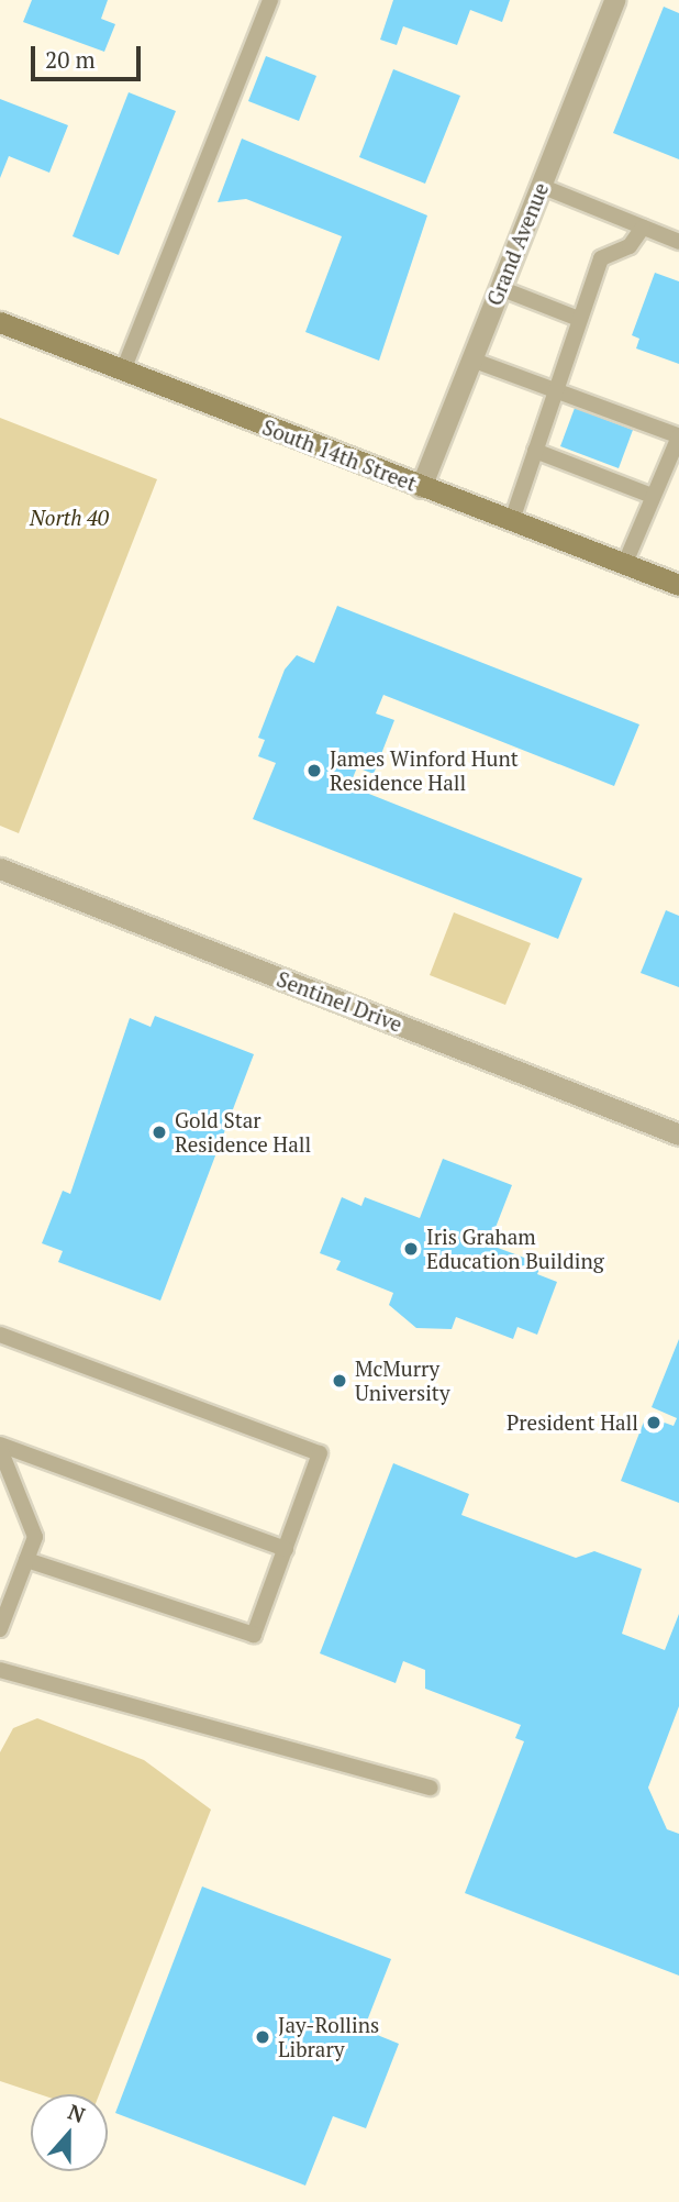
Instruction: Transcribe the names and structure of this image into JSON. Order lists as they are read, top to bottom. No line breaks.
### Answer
{"streets":{"main road":["South 14th Street"],"street":["Grand Avenue","Sentinel Drive"]},"crossings":[["Grand Avenue","South 14th Street"]],"parks":["North 40"],"places":["James Winford Hunt Residence Hall","Gold Star Residence Hall","Iris Graham Education Building","McMurry University","President Hall","Jay-Rollins Library"],"scale_bar":"20 m","north":"top"}
